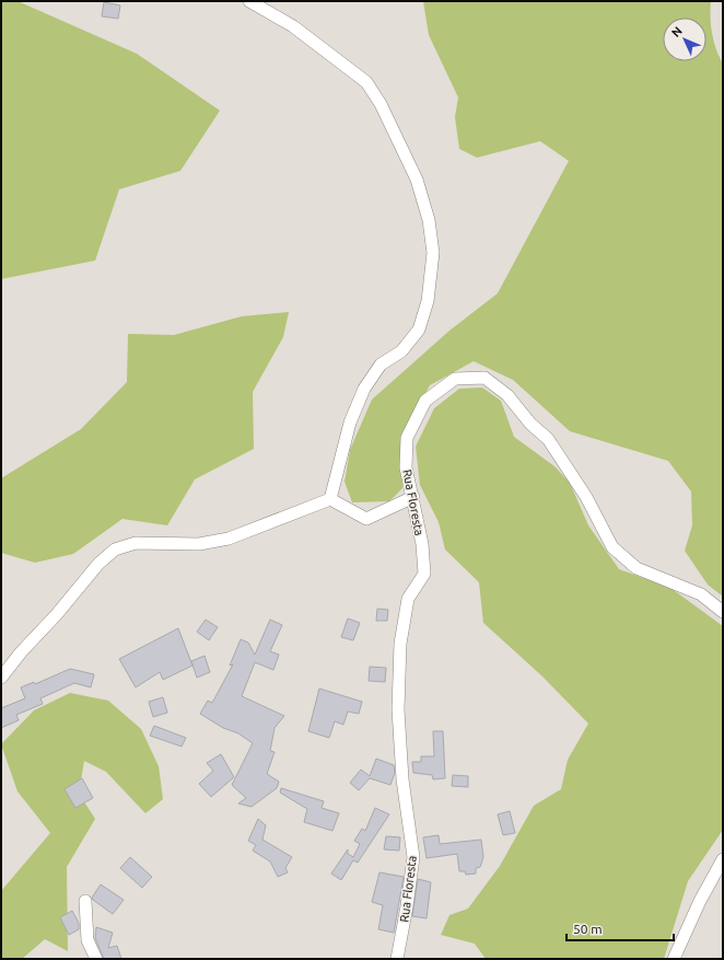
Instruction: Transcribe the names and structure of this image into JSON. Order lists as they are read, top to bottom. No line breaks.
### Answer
{"streets":{"street":["Rua Floresta"]},"scale_bar":"50 m","north":"top left"}
